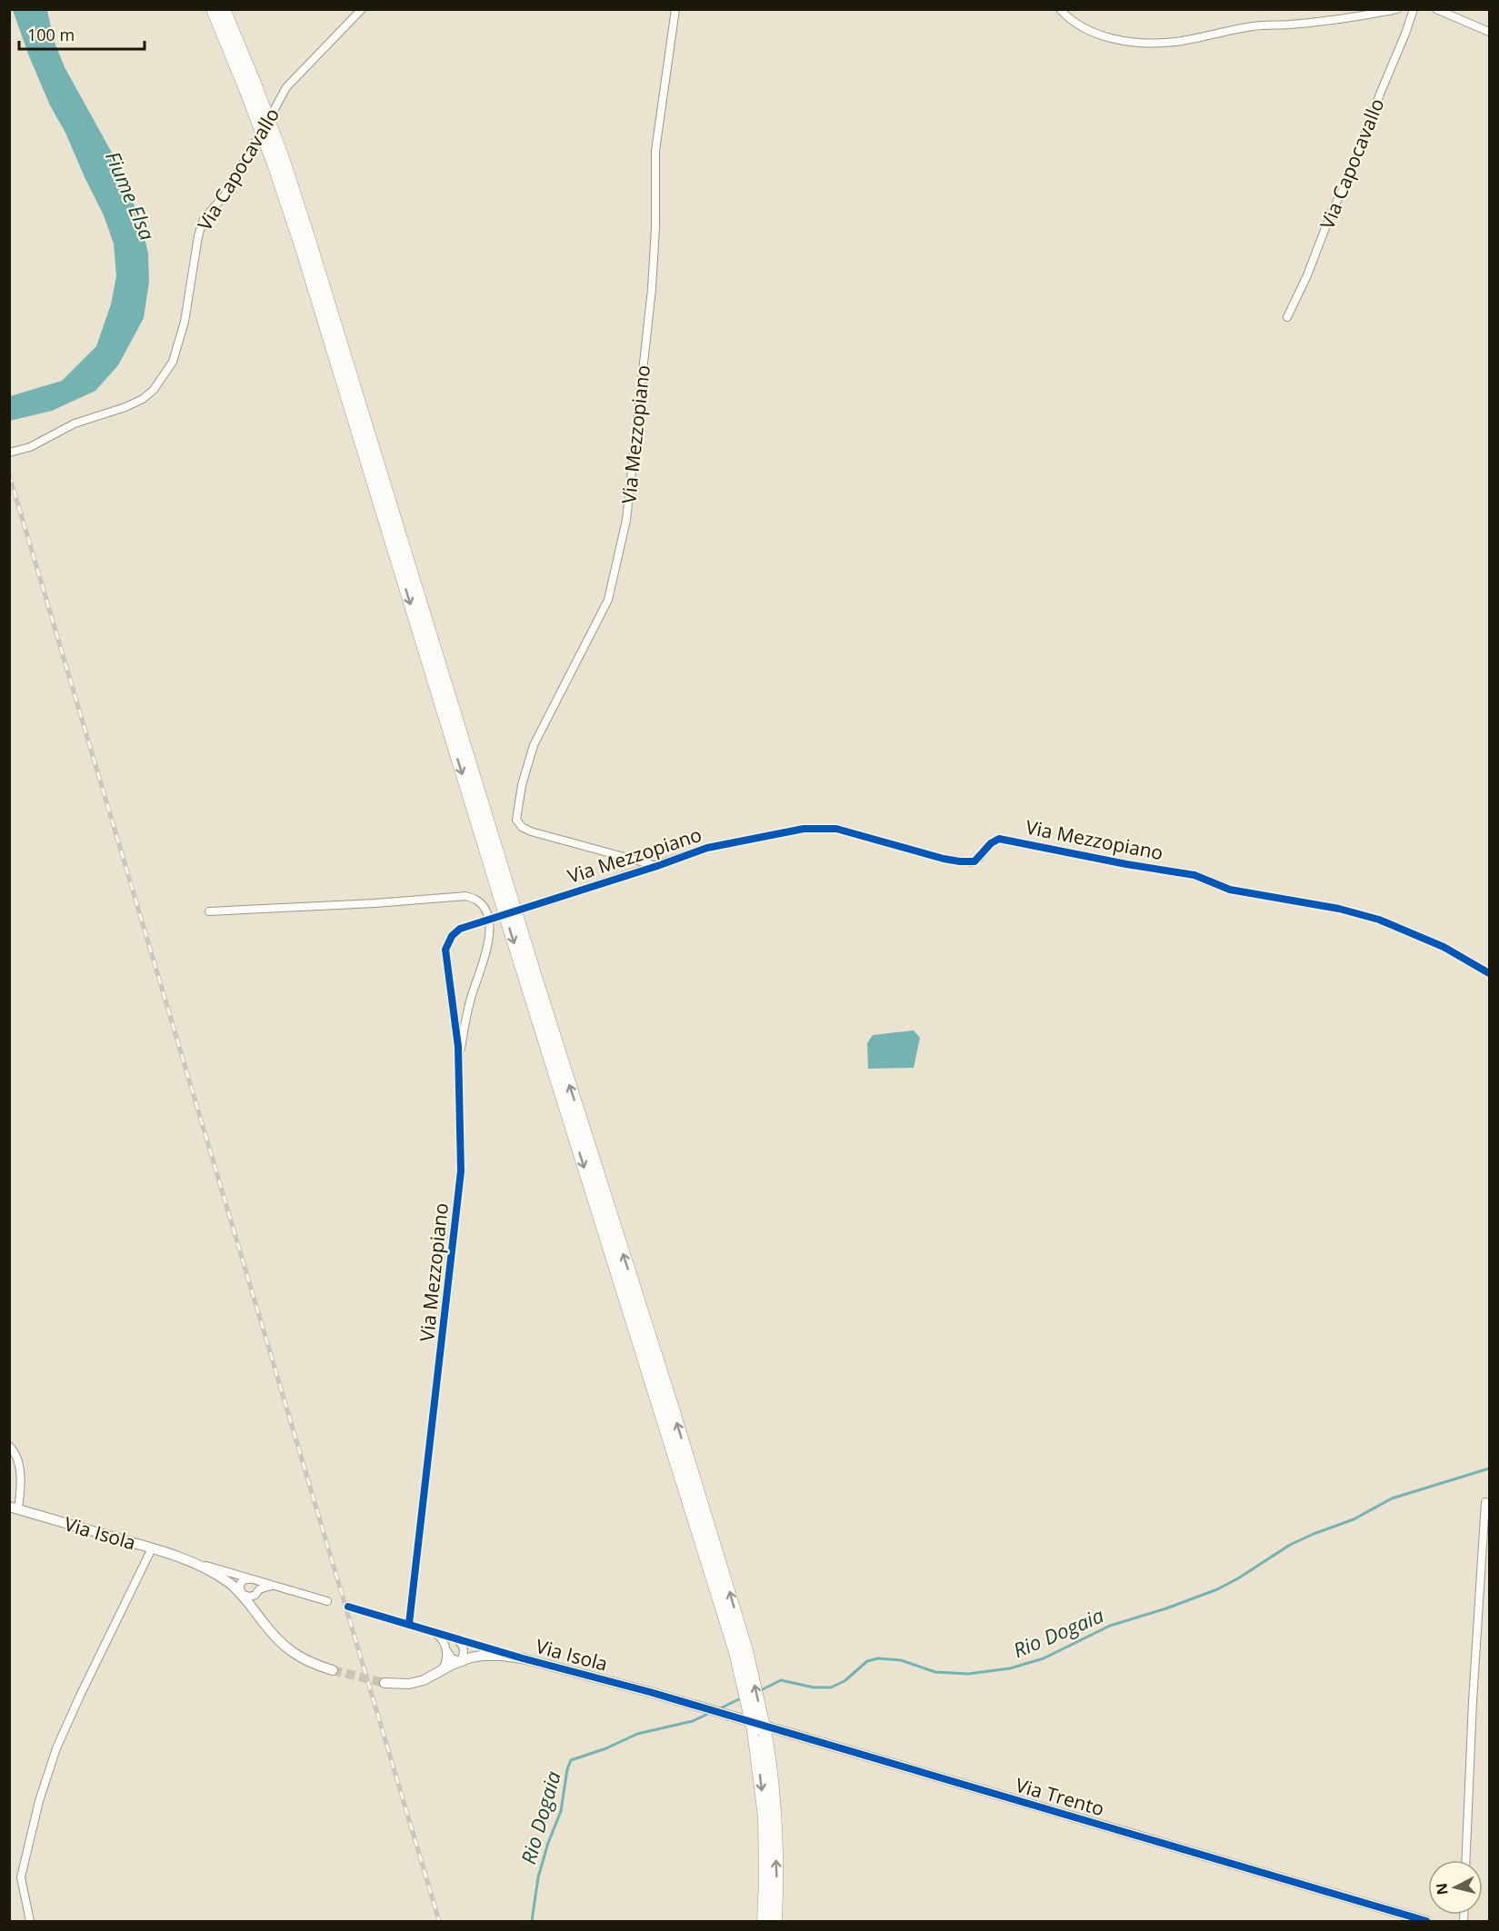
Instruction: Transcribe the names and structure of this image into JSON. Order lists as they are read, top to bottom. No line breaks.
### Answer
{"streets":{"street":["Via Capocavallo","Via Mezzopiano","Via Isola","Via Trento"]},"crossings":[["Via Mezzopiano","Via Isola"],["Via Isola","Via Trento"]],"water":["Fiume Elsa","Rio Dogaia"],"scale_bar":"100 m","north":"left"}
